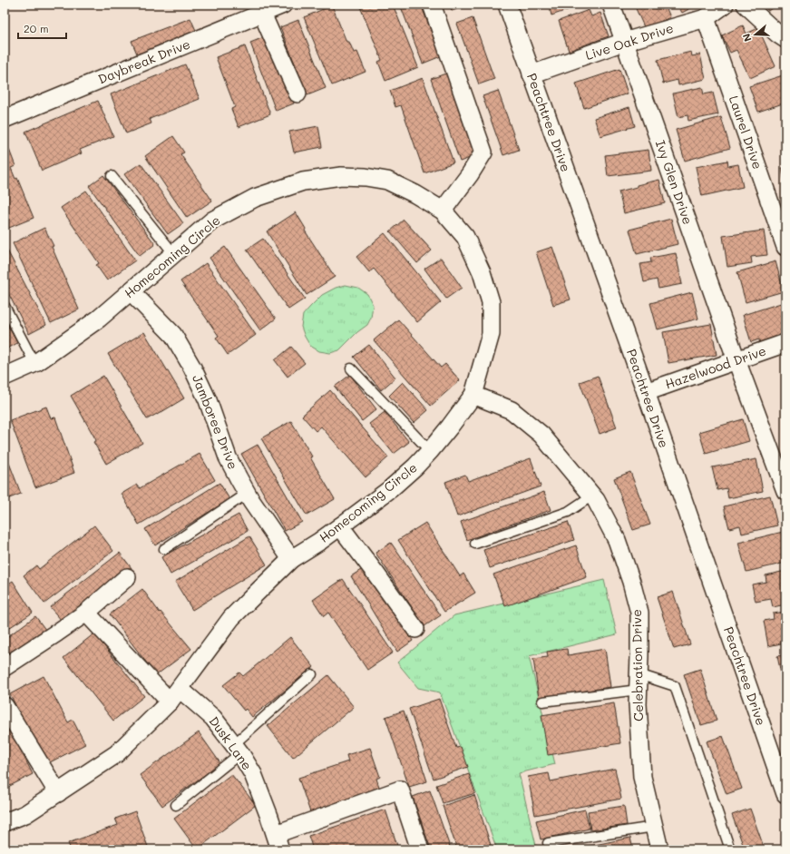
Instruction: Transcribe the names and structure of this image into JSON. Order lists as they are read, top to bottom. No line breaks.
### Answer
{"streets":{"street":["Live Oak Drive","Daybreak Drive","Peachtree Drive","Laurel Drive","Ivy Glen Drive","Homecoming Circle","Hazelwood Drive","Jamboree Drive","Celebration Drive","Dusk Lane"]},"crossings":[["Live Oak Drive","Peachtree Drive"],["Live Oak Drive","Laurel Drive"],["Live Oak Drive","Ivy Glen Drive"],["Peachtree Drive","Hazelwood Drive"],["Ivy Glen Drive","Hazelwood Drive"],["Homecoming Circle","Jamboree Drive"],["Homecoming Circle","Celebration Drive"],["Homecoming Circle","Dusk Lane"]],"scale_bar":"20 m","north":"left"}
